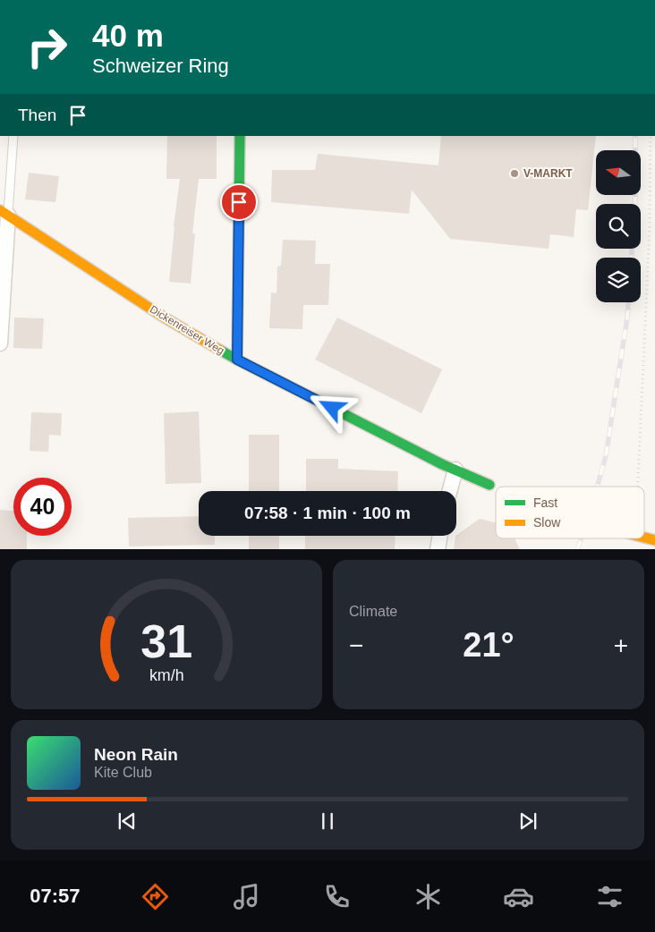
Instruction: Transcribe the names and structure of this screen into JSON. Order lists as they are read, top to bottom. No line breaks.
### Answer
{"streets":{"street":["Dickenreiser Weg"]},"places":["V-MARKT"],"legend":["Fast","Slow"],"north":"left","page":{"turn":["40 m","Schweizer Ring"],"then":"Then","limit":"40","trip":"07:58 · 1 min · 100 m","tile":"Climate","heat":["−","21°","+"],"song":["Neon Rain","Kite Club"],"tabs":"07:57","gauge":["31","km/h"]}}
